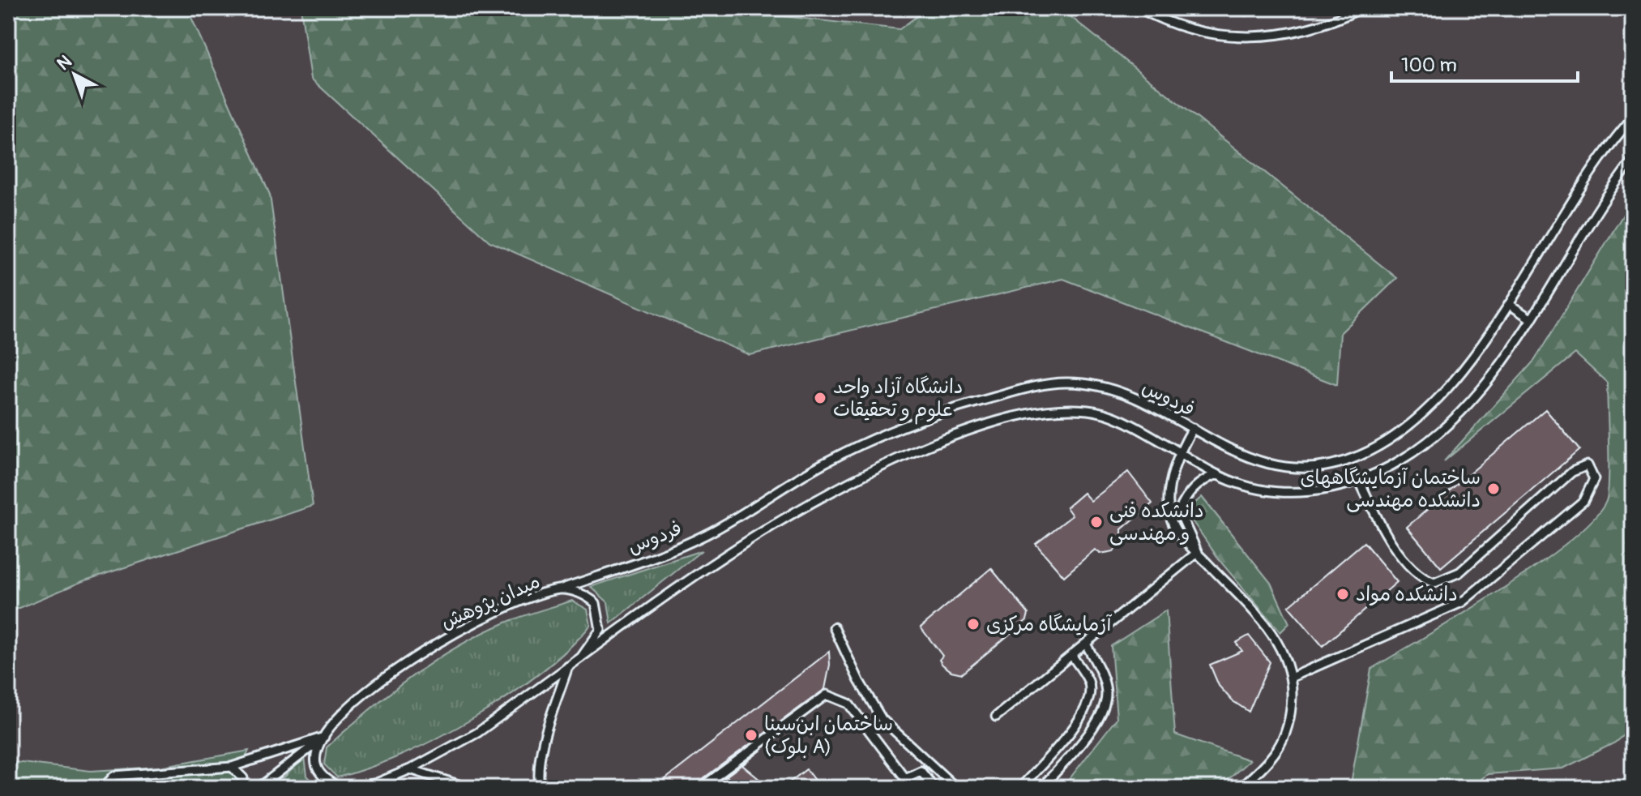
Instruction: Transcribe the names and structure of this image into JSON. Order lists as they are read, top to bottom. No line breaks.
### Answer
{"streets":{"lane":["فردوس","میدان پژوهش"]},"crossings":[["فردوس","میدان پژوهش"]],"places":["دانشگاه آزاد واحد علوم و تحقیقات","ساختمان آزمایشگاههای دانشکده مهندسی","دانشکده فنی و مهندسی","دانشکده مواد","آزمایشگاه مرکزی","ساختمان ابن‌سینا (بلوک A)"],"scale_bar":"100 m","north":"top left"}
